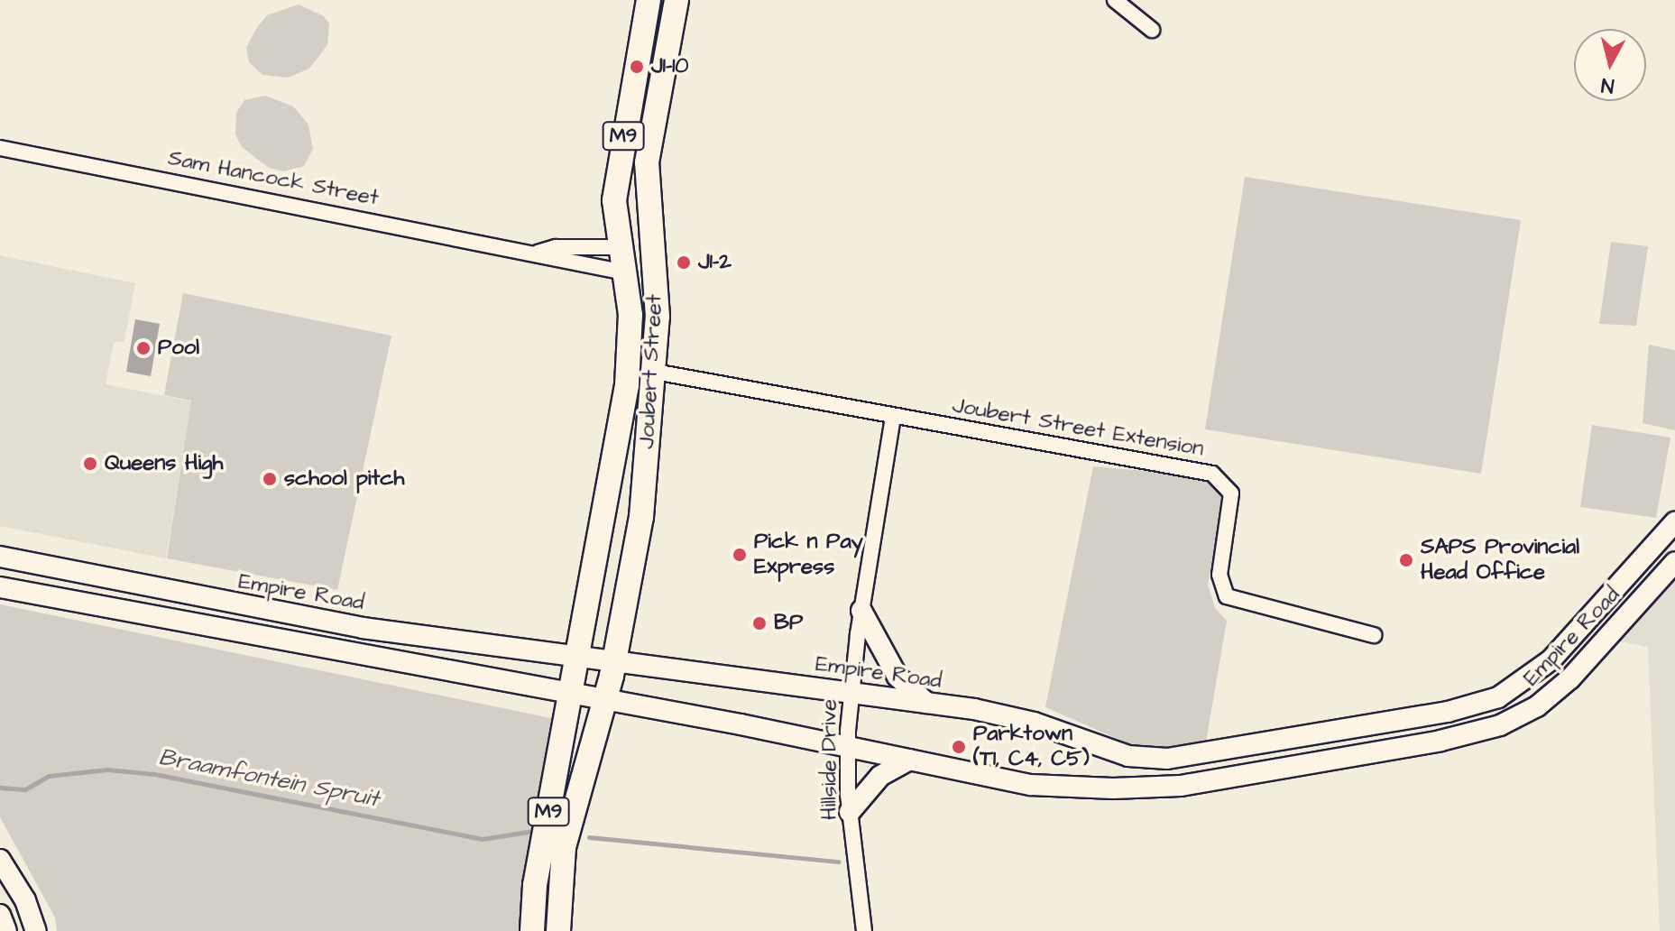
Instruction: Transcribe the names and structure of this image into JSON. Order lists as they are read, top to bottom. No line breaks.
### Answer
{"streets":{"main road":["M9","Joubert Street","Empire Road"],"street":["Sam Hancock Street","Joubert Street Extension","Hillside Drive"]},"crossings":[["M9","Joubert Street"],["M9","Empire Road"],["Sam Hancock Street","Joubert Street"],["Joubert Street","Joubert Street Extension"],["Joubert Street","Empire Road"],["Joubert Street Extension","Hillside Drive"],["Empire Road","Hillside Drive"]],"water":["Braamfontein Spruit"],"places":["J1-10","J1-2","Pool","Queens High","school pitch","Pick n Pay Express","SAPS Provincial Head Office","BP","Parktown (T1, C4, C5)"],"north":"bottom"}
